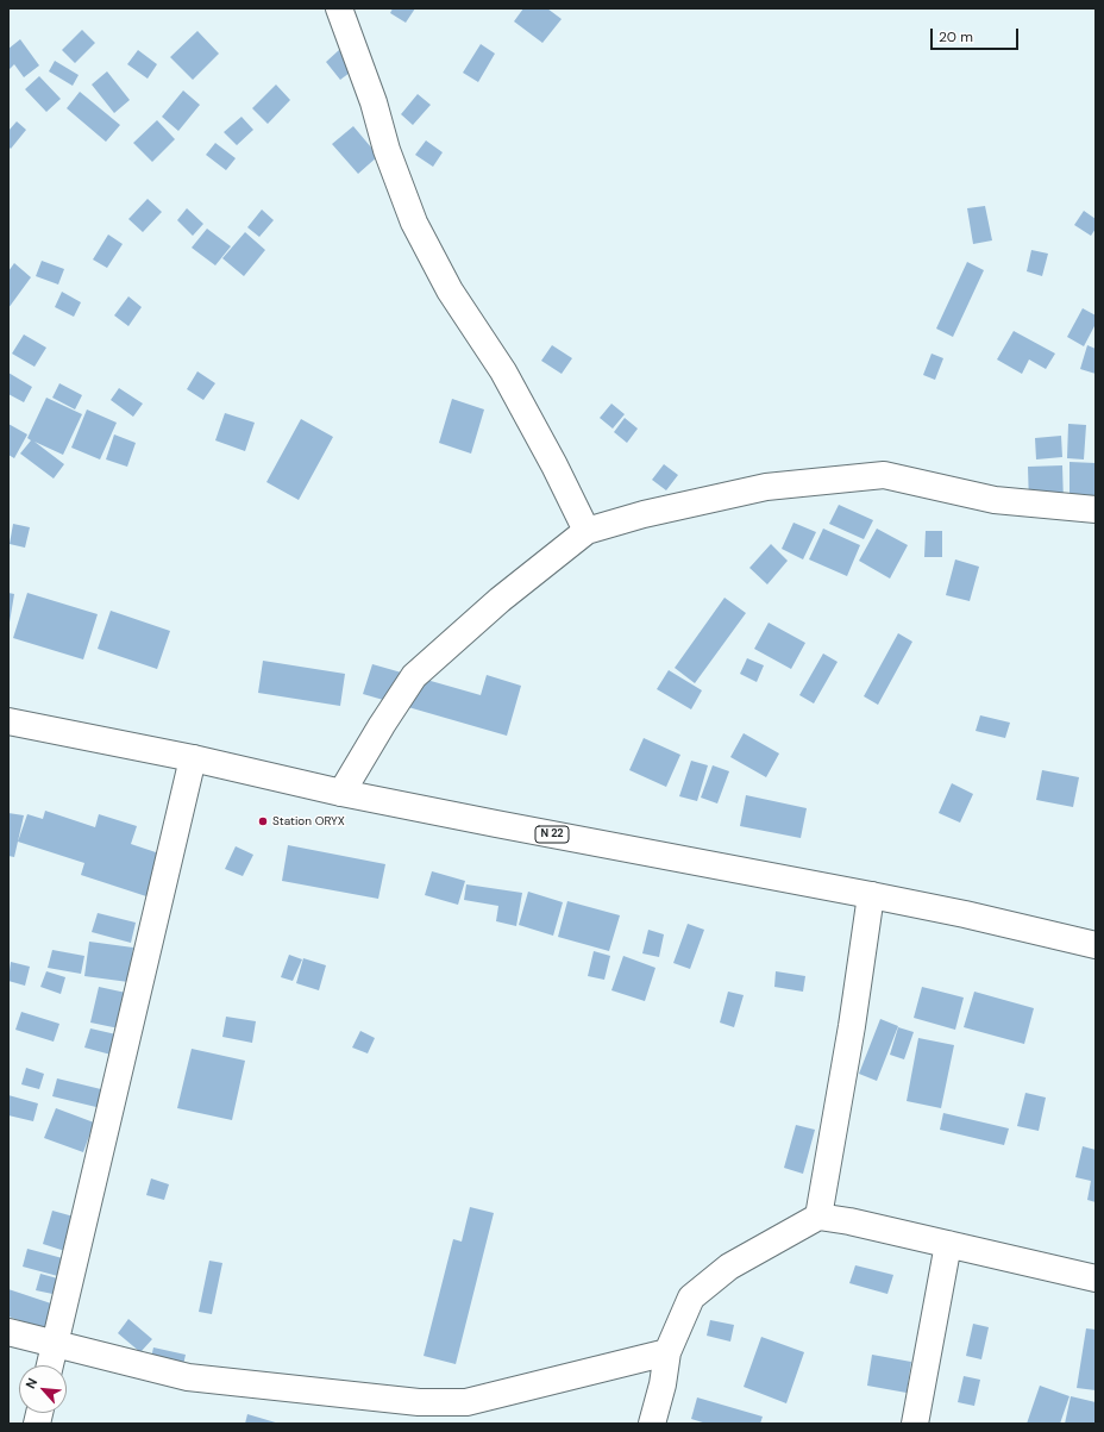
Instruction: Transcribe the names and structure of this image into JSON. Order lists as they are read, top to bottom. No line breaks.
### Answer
{"streets":{"street":["N 22"]},"places":["Station ORYX"],"scale_bar":"20 m","north":"top left"}
